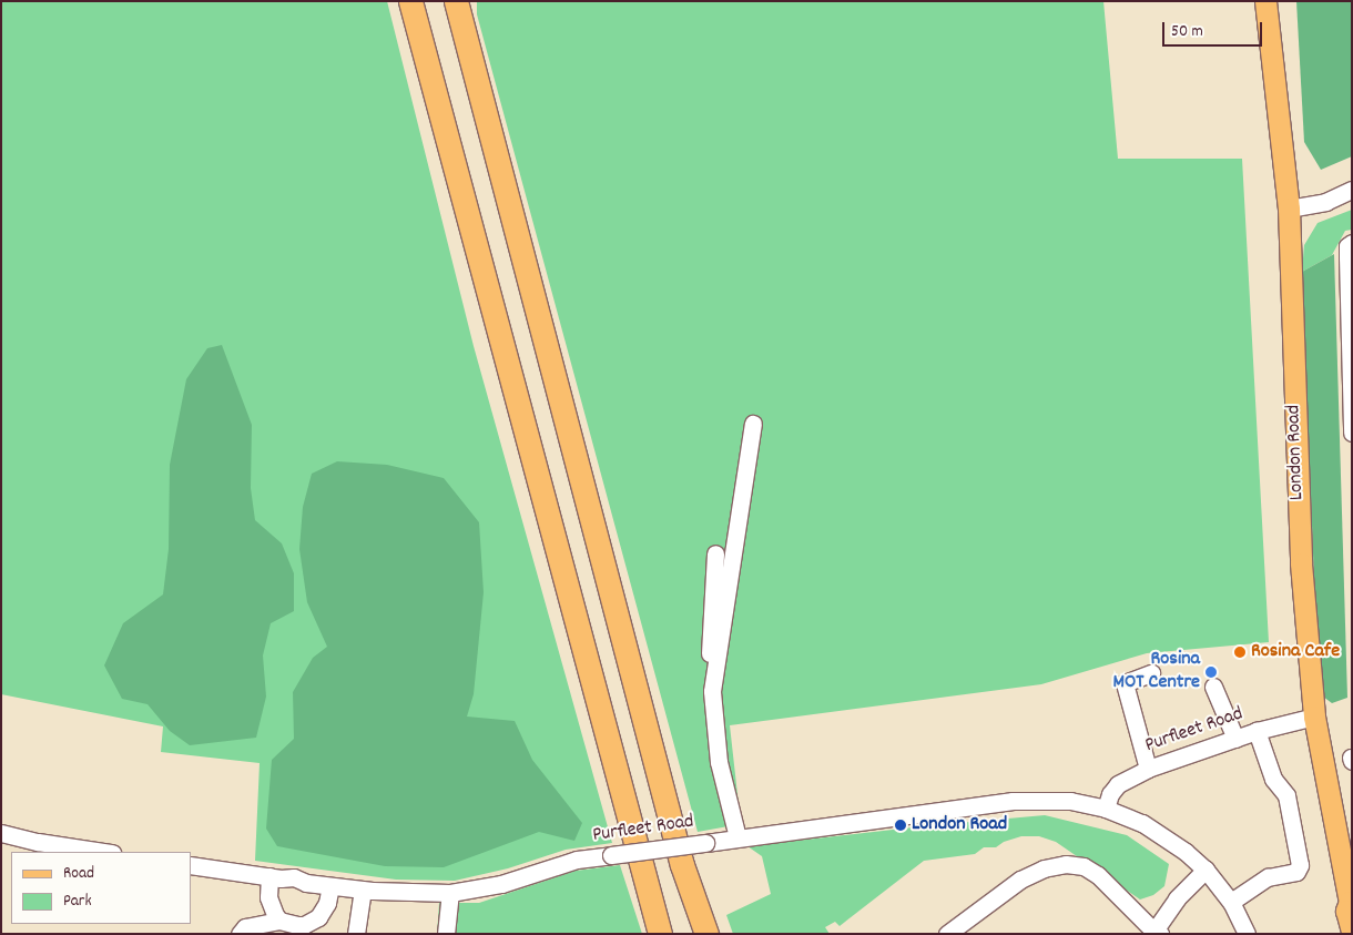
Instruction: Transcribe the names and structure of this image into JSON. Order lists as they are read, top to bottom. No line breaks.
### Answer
{"streets":{"main road":["London Road"],"street":["Purfleet Road"]},"crossings":[["London Road","Purfleet Road"]],"places":["Rosina Cafe","Rosina MOT Centre","London Road"],"legend":["Road","Park"],"scale_bar":"50 m"}
